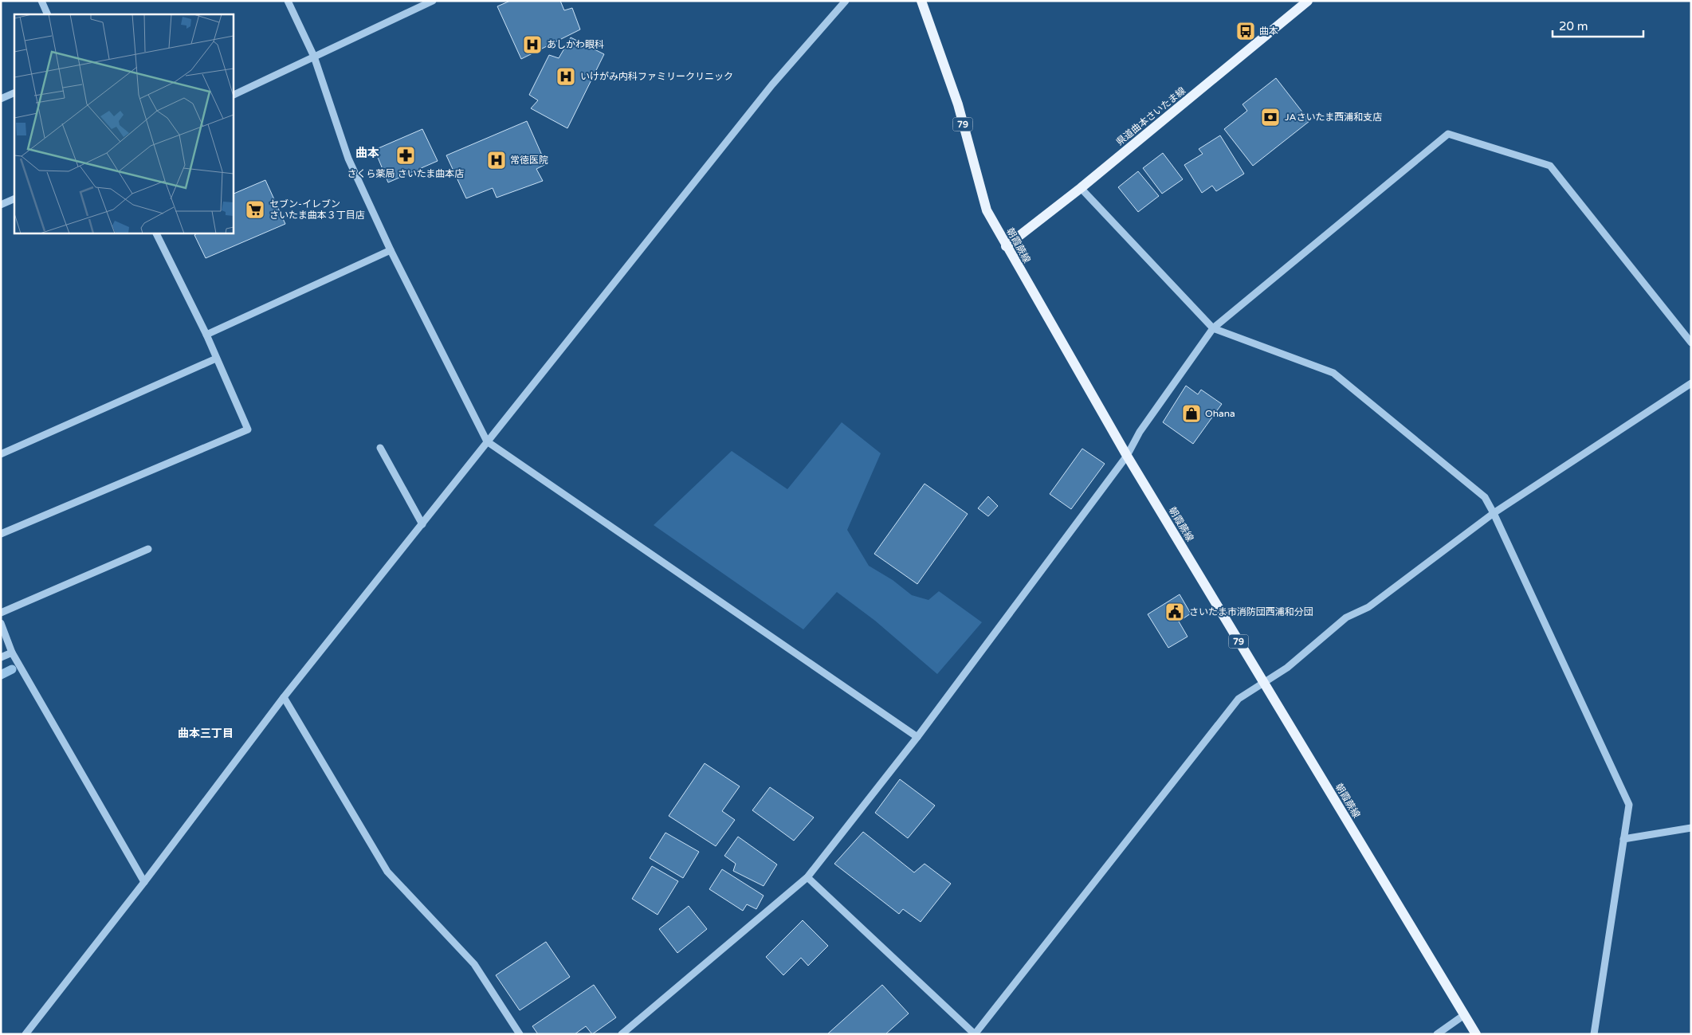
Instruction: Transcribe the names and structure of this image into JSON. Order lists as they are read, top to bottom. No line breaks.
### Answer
{"streets":{"main road":["県道曲本さいたま線","79","朝霞蕨線"]},"crossings":[["県道曲本さいたま線","朝霞蕨線"]],"districts":["曲本","曲本三丁目"],"places":{"bus stop":["曲本"],"hospital":["あしかわ眼科","いけがみ内科ファミリークリニック","常徳医院"],"bank":["JAさいたま西浦和支店"],"pharmacy":["さくら薬局 さいたま曲本店"],"supermarket":["セブン-イレブン さいたま曲本３丁目店"],"shop":["Ohana"],"public building":["さいたま市消防団西浦和分団"]},"scale_bar":"20 m"}
